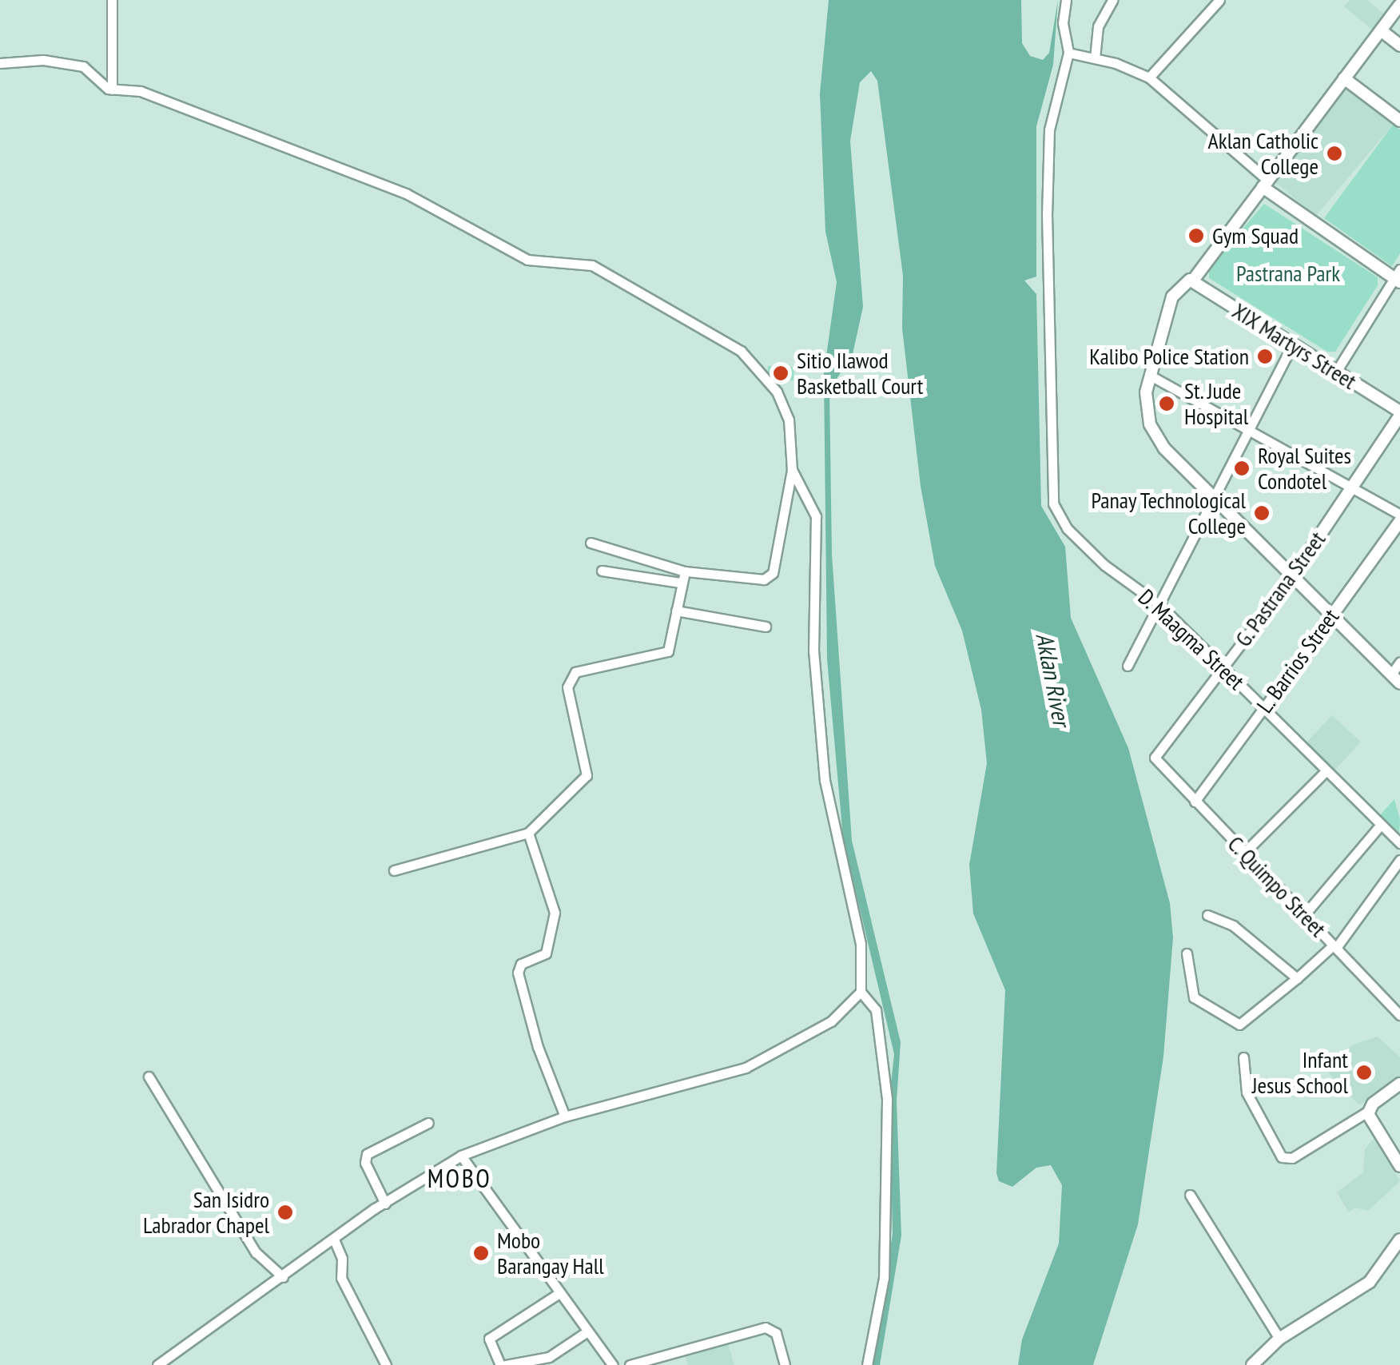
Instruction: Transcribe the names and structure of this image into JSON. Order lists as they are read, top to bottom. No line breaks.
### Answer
{"streets":{"street":["XIX Martyrs Street","G. Pastrana Street","D. Maagma Street","L. Barrios Street","C. Quimpo Street"]},"crossings":[["XIX Martyrs Street","G. Pastrana Street"],["G. Pastrana Street","D. Maagma Street"],["G. Pastrana Street","C. Quimpo Street"],["D. Maagma Street","L. Barrios Street"],["L. Barrios Street","C. Quimpo Street"]],"districts":["MOBO"],"water":["Aklan River"],"parks":["Pastrana Park"],"places":["Aklan Catholic College","Gym Squad","Kalibo Police Station","Sitio Ilawod Basketball Court","St. Jude Hospital","Royal Suites Condotel","Panay Technological College","Infant Jesus School","San Isidro Labrador Chapel","Mobo Barangay Hall"]}
